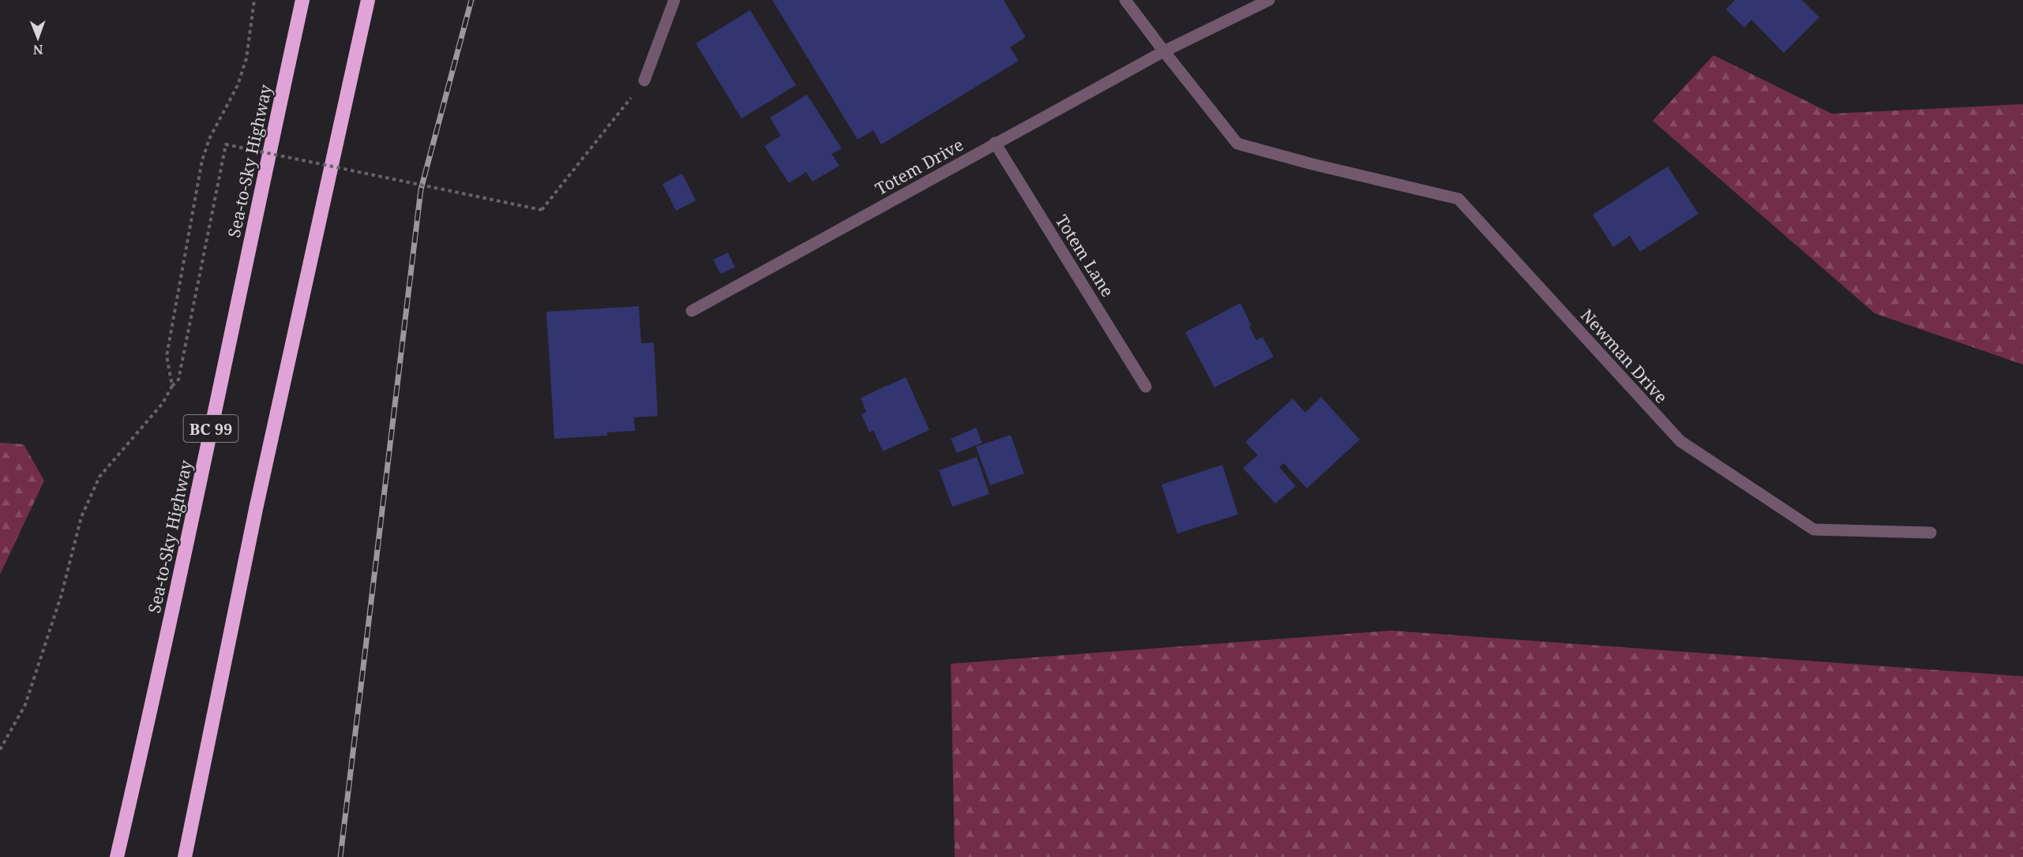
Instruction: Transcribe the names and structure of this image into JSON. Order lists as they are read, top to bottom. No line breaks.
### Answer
{"streets":{"highway":["Sea-to-Sky Highway","BC 99"],"street":["Totem Drive","Totem Lane","Newman Drive"]},"crossings":[["Totem Drive","Totem Lane"],["Totem Drive","Newman Drive"]],"north":"bottom"}
